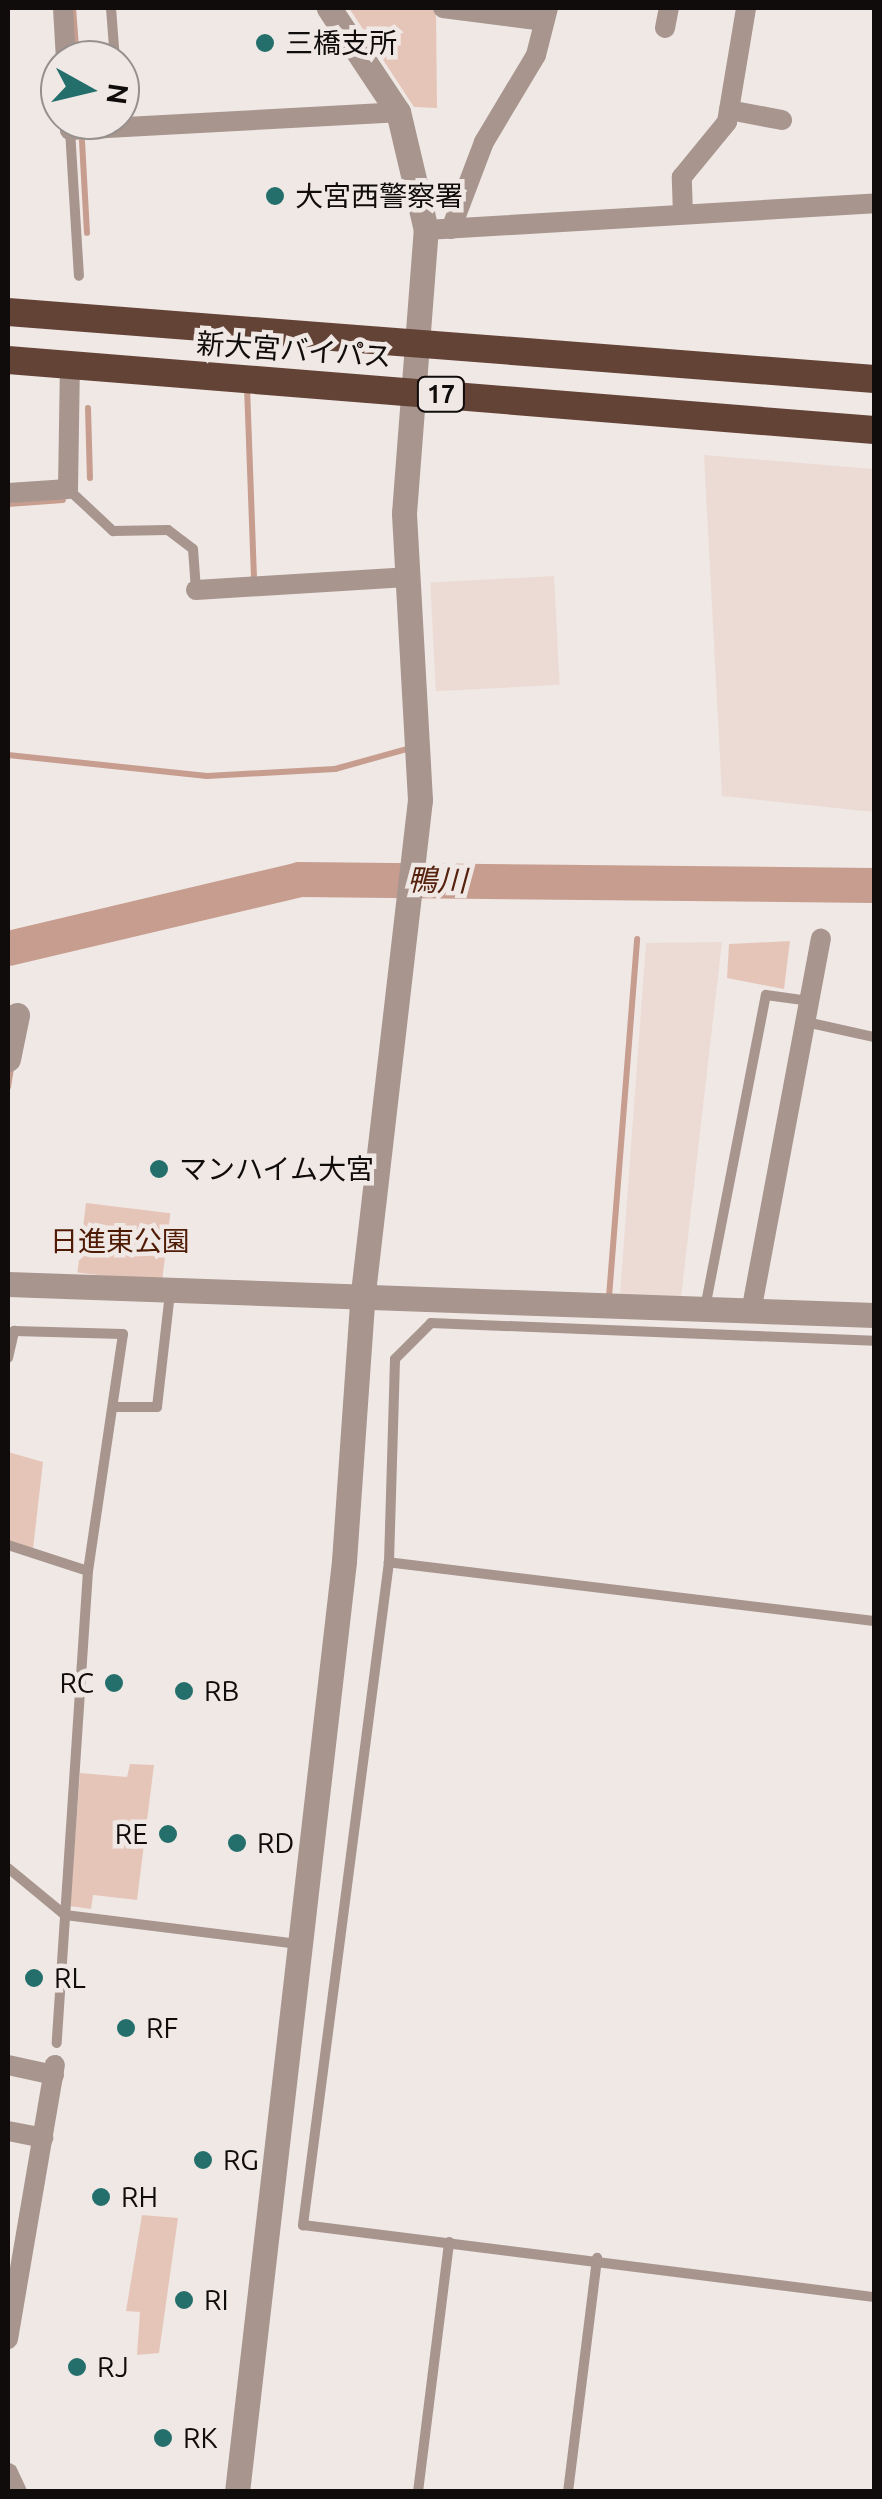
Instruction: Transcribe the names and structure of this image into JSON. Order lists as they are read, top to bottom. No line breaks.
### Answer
{"streets":{"highway":["新大宮バイパス","17"]},"water":["鴨川"],"parks":["日進東公園"],"places":["三橋支所","大宮西警察署","マンハイム大宮","RC","RB","RE","RD","RL","RF","RG","RH","RI","RJ","RK"],"north":"right"}
